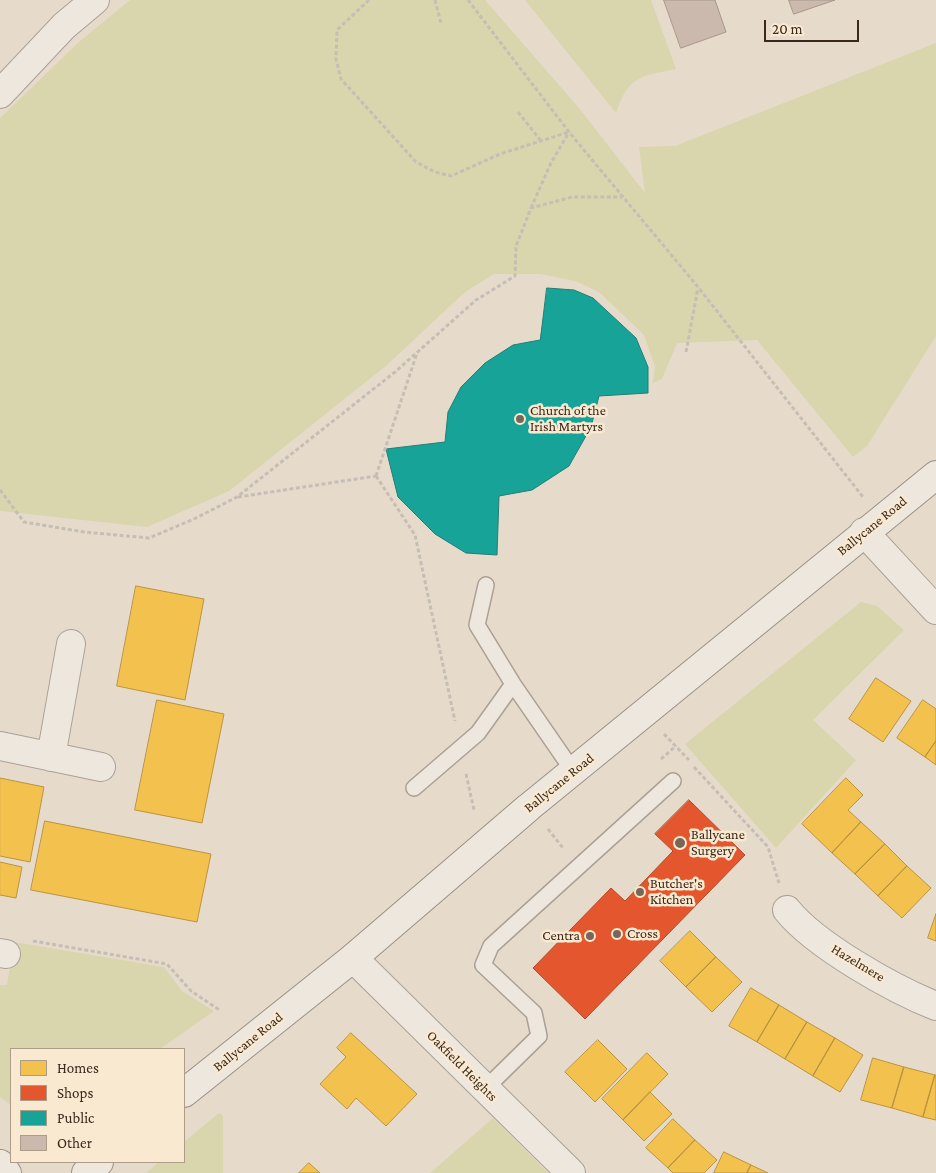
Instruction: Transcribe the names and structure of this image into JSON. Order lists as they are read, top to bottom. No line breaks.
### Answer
{"streets":{"main road":["Ballycane Road","Hazelmere","Oakfield Heights"]},"crossings":[["Ballycane Road","Oakfield Heights"]],"places":["Church of the Irish Martyrs","Ballycane Surgery","Butcher's Kitchen","Cross","Centra"],"legend":["Homes","Shops","Public","Other"],"scale_bar":"20 m"}
